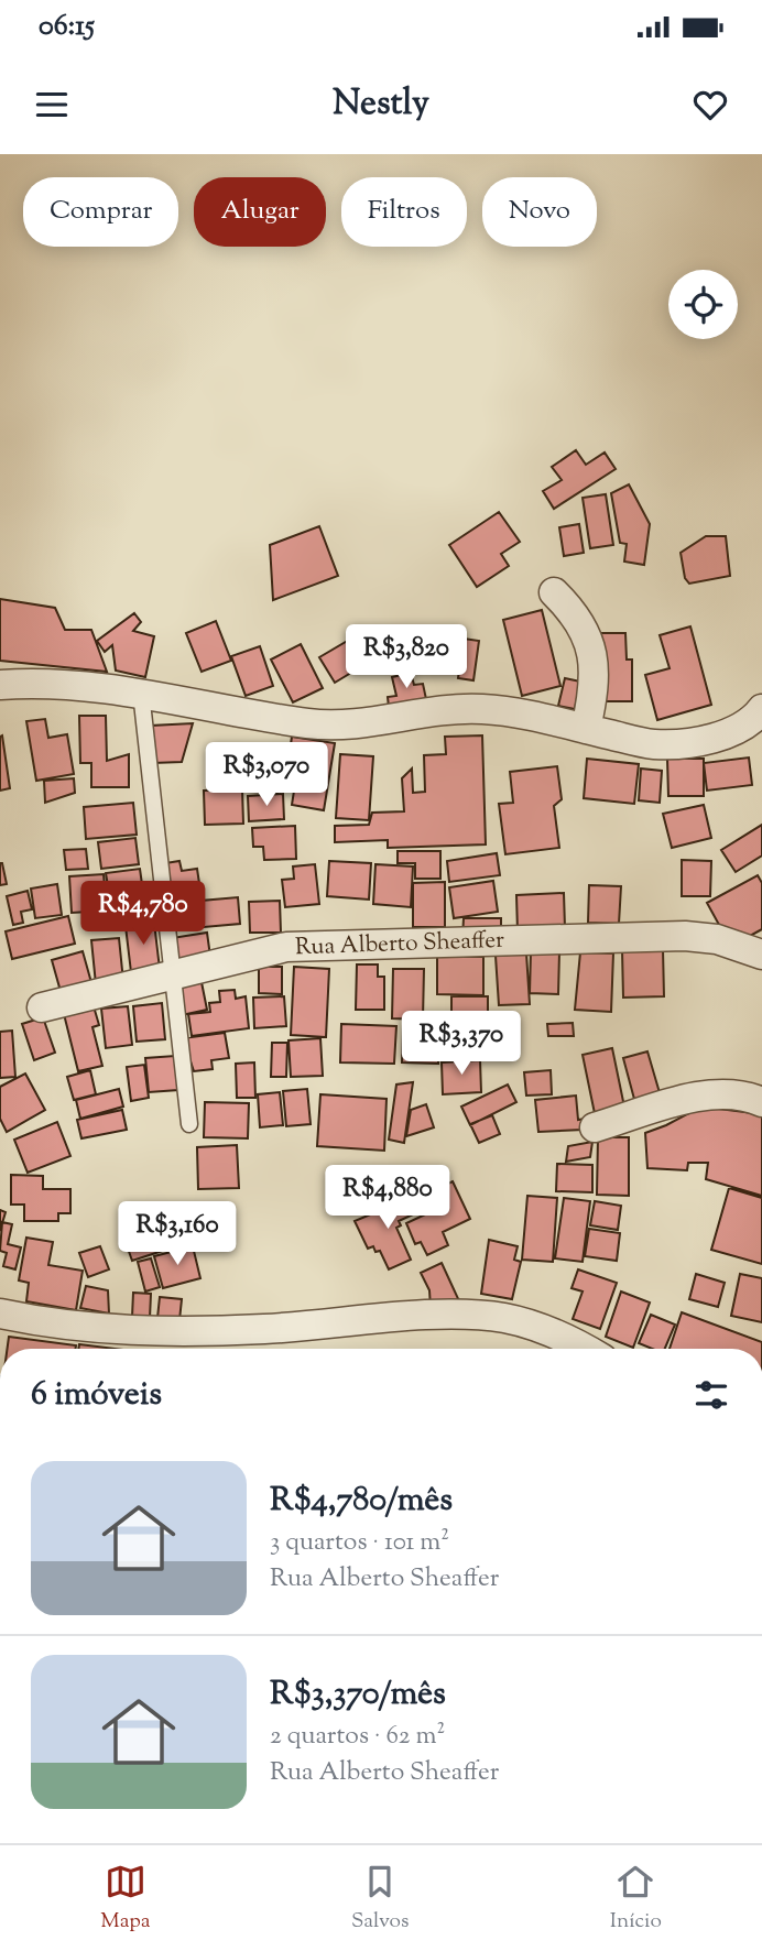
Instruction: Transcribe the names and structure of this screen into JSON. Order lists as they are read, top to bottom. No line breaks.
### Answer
{"streets":{"street":["Rua Alberto Sheaffer"]},"page":{"status":"06:15","header":"Nestly","chip":["Comprar","Alugar","Filtros","Novo"],"price":["R$3,820","R$3,070","R$4,780","R$3,370","R$4,880","R$3,160"],"heading":"6 imóveis","list":[{"name":"R$4,780/mês","note":"3 quartos · 101 m² · Rua Alberto Sheaffer"},{"name":"R$3,370/mês","note":"2 quartos · 62 m² · Rua Alberto Sheaffer"}],"tabs":["Mapa","Salvos","Início"]}}
